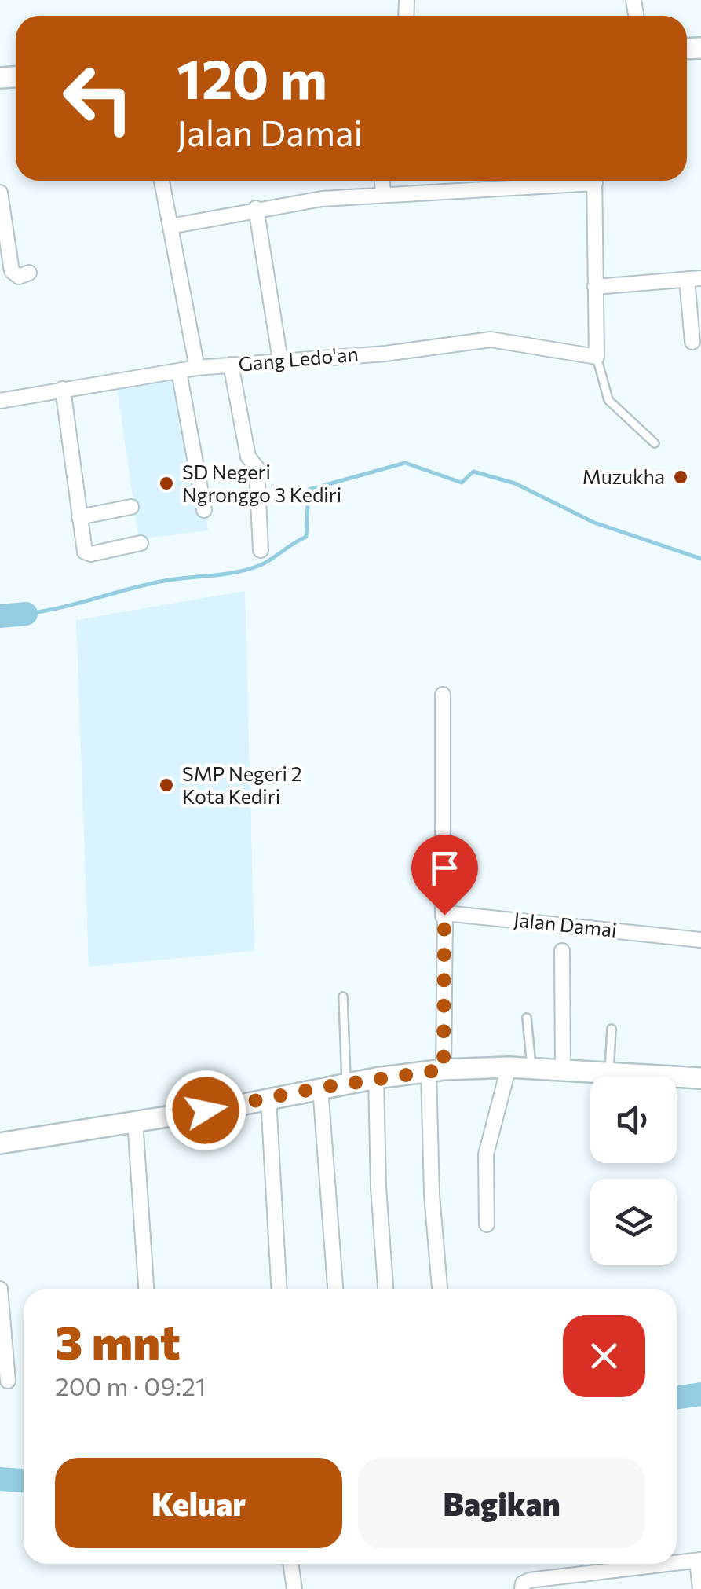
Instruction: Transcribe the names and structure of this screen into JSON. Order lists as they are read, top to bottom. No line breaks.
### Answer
{"streets":{"street":["Gang Ledo'an","Jalan Damai"]},"places":["Muzukha","SD Negeri Ngronggo 3 Kediri","SMP Negeri 2 Kota Kediri"],"page":{"turn":["120 m","Jalan Damai"],"heading":["3 mnt","200 m · 09:21"],"buttons":["Keluar","Bagikan"]}}
